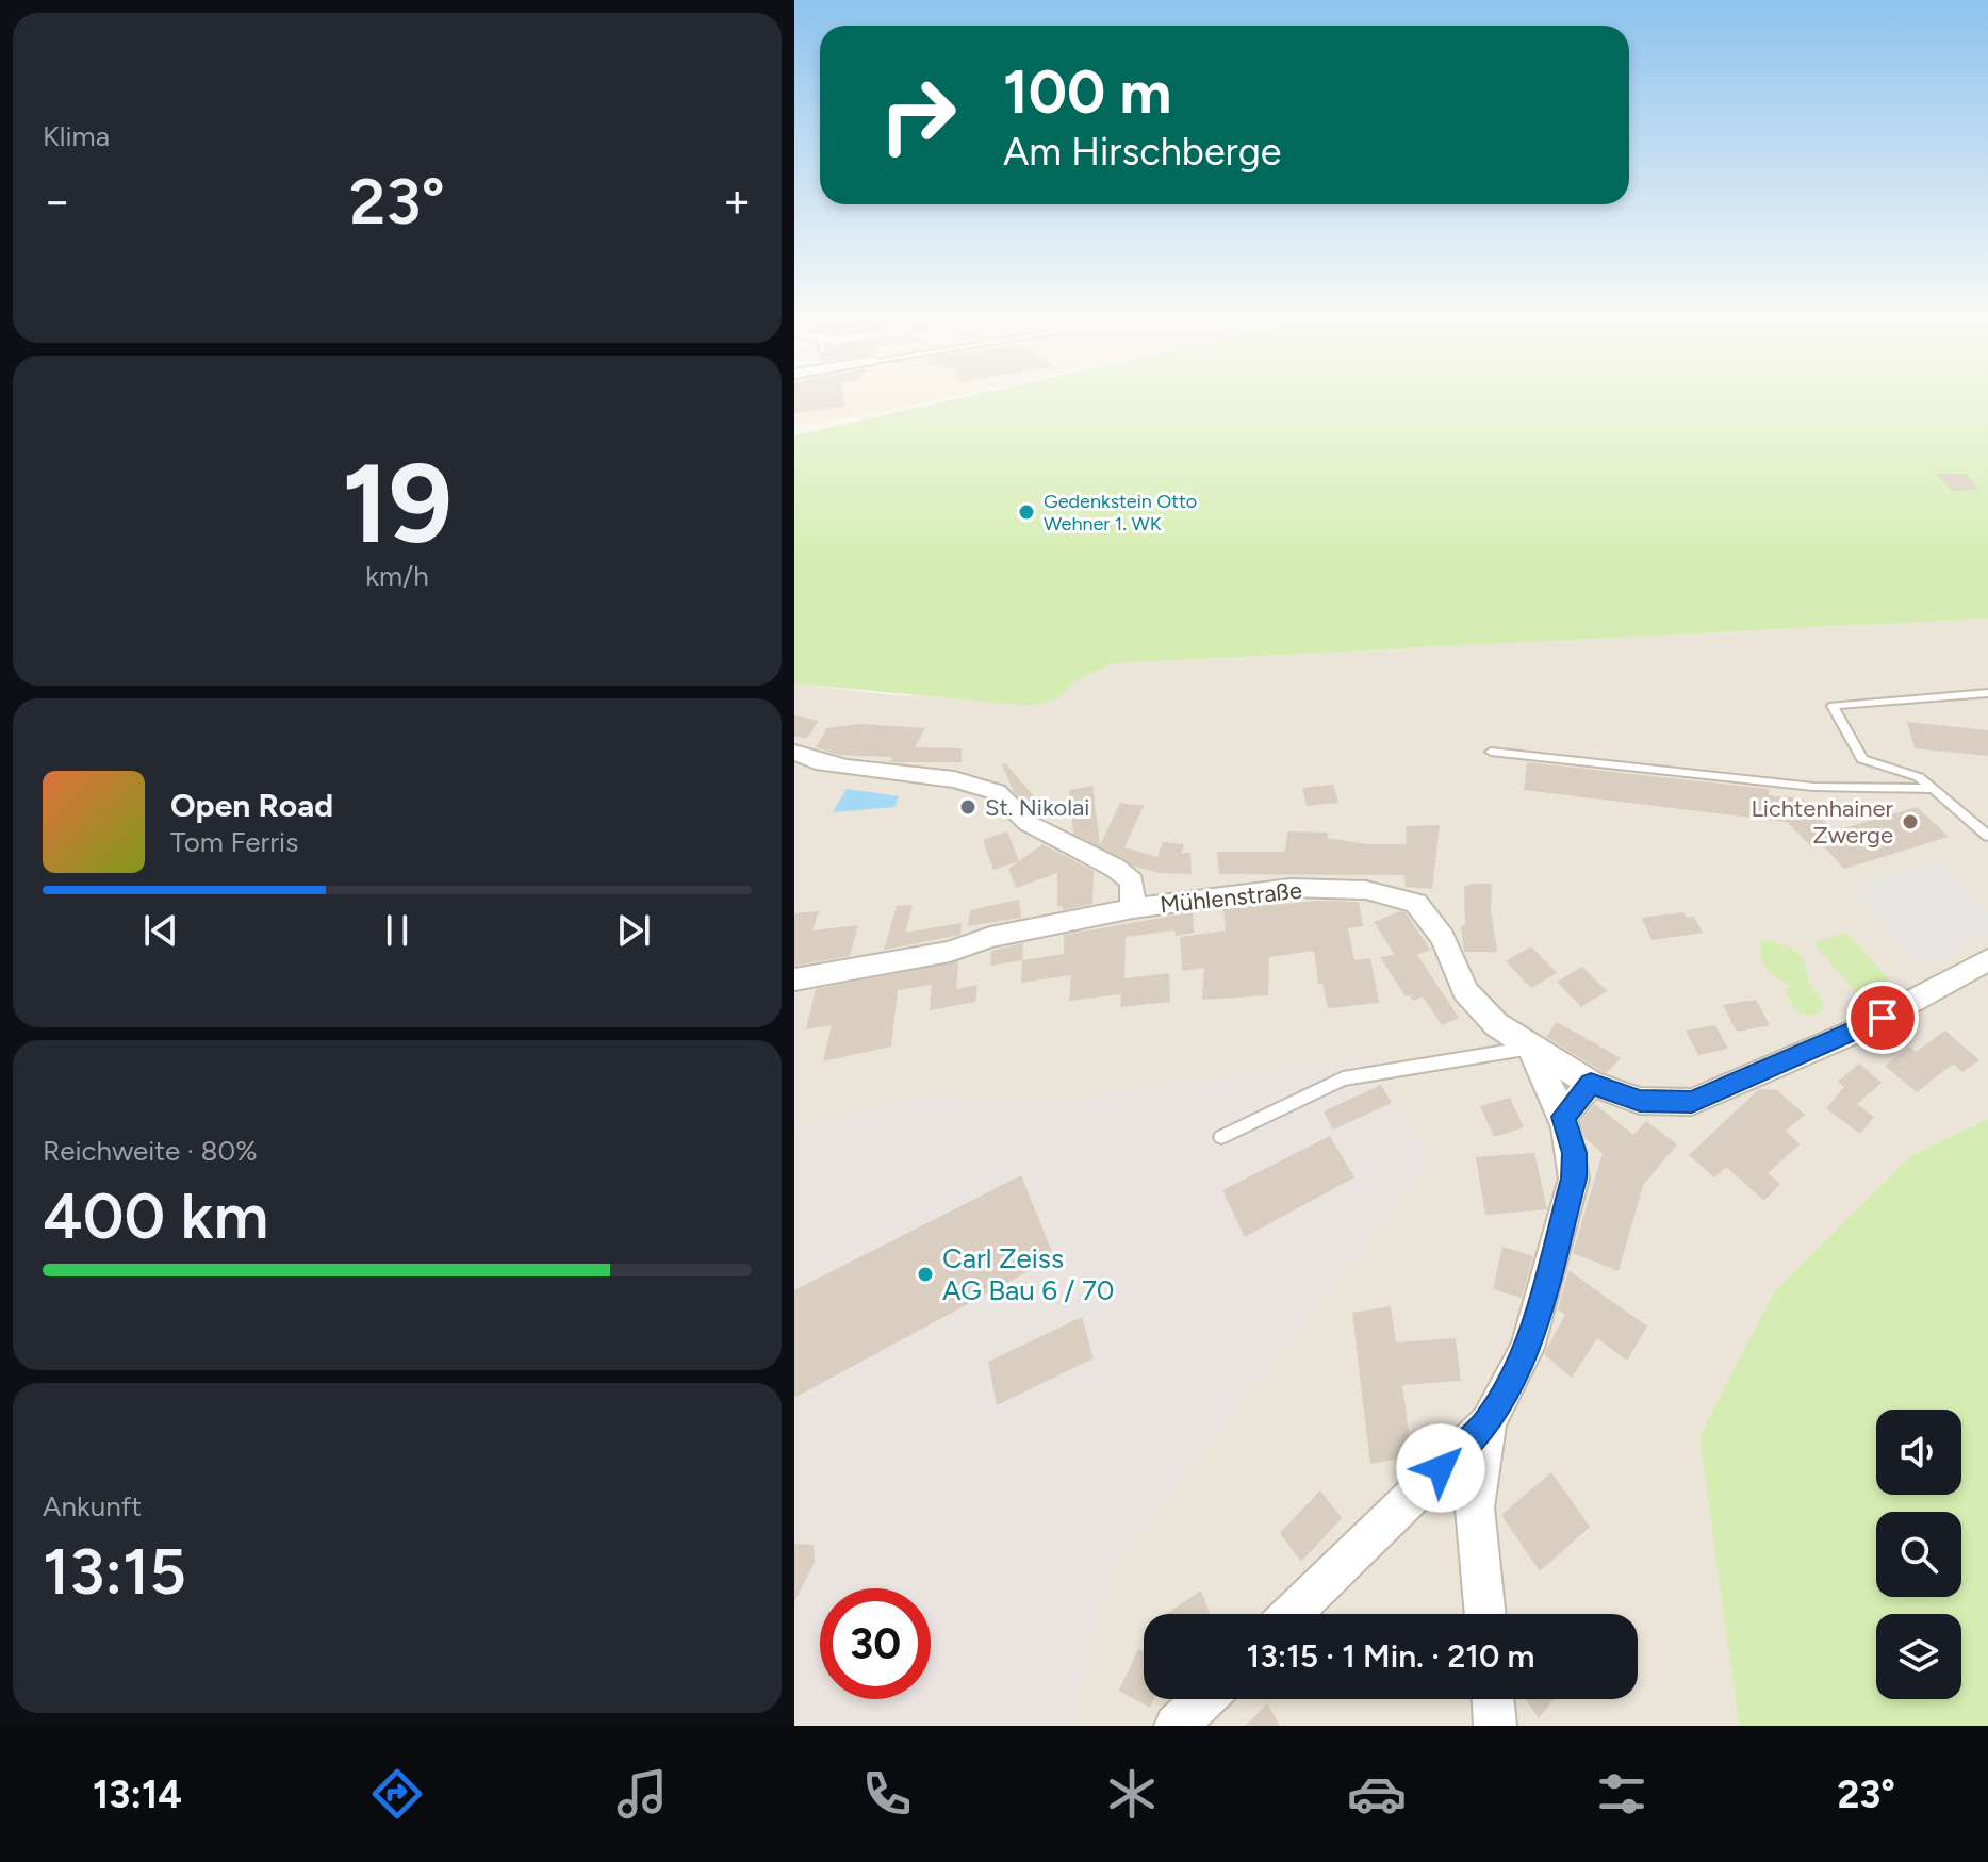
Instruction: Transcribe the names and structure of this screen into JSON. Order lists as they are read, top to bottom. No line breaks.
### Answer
{"streets":{"street":["Mühlenstraße"]},"places":["Gedenkstein Otto Wehner 1. WK","St. Nikolai","Lichtenhainer Zwerge","Carl Zeiss AG Bau 6 / 70"],"page":{"tile":["Klima",["19","km/h"],["Reichweite · 80%","400 km"],["Ankunft","13:15"]],"turn":["100 m","Am Hirschberge"],"heat":["−","23°","+"],"song":["Open Road","Tom Ferris"],"limit":"30","trip":"13:15 · 1 Min. · 210 m","tabs":["13:14","23°"]}}
